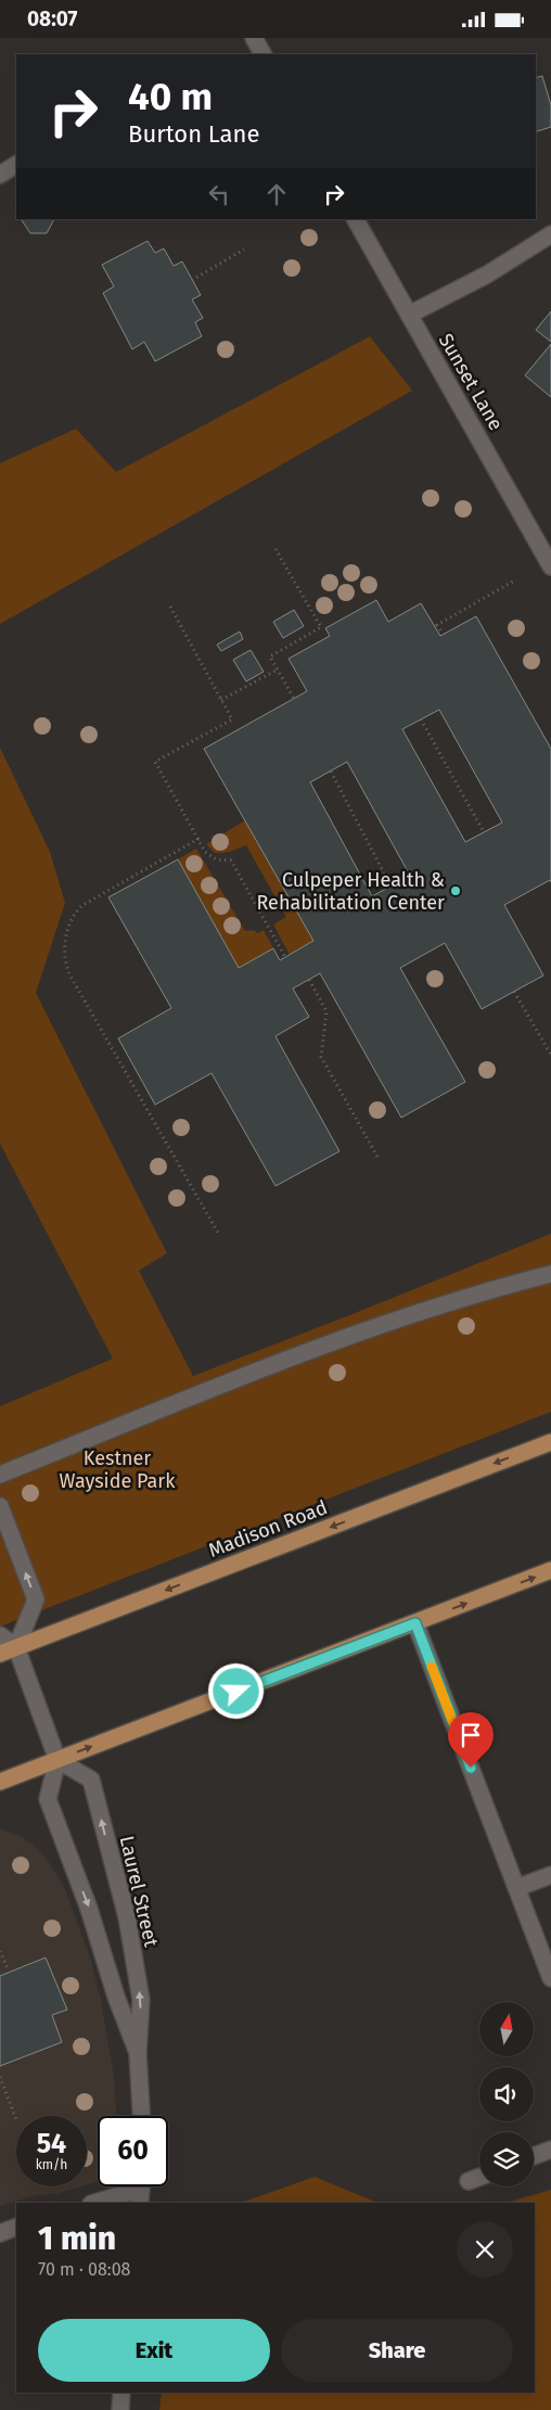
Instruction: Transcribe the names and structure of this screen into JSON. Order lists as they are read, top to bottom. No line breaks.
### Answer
{"streets":{"main road":["Madison Road"],"street":["Sunset Lane","Laurel Street"]},"parks":["Kestner Wayside Park"],"places":["Culpeper Health & Rehabilitation Center"],"north":"top","page":{"status":"08:07","turn":["40 m","Burton Lane"],"speed":"54 km/h","limit":"60","heading":["1 min","70 m · 08:08"],"buttons":["Exit","Share"]}}
